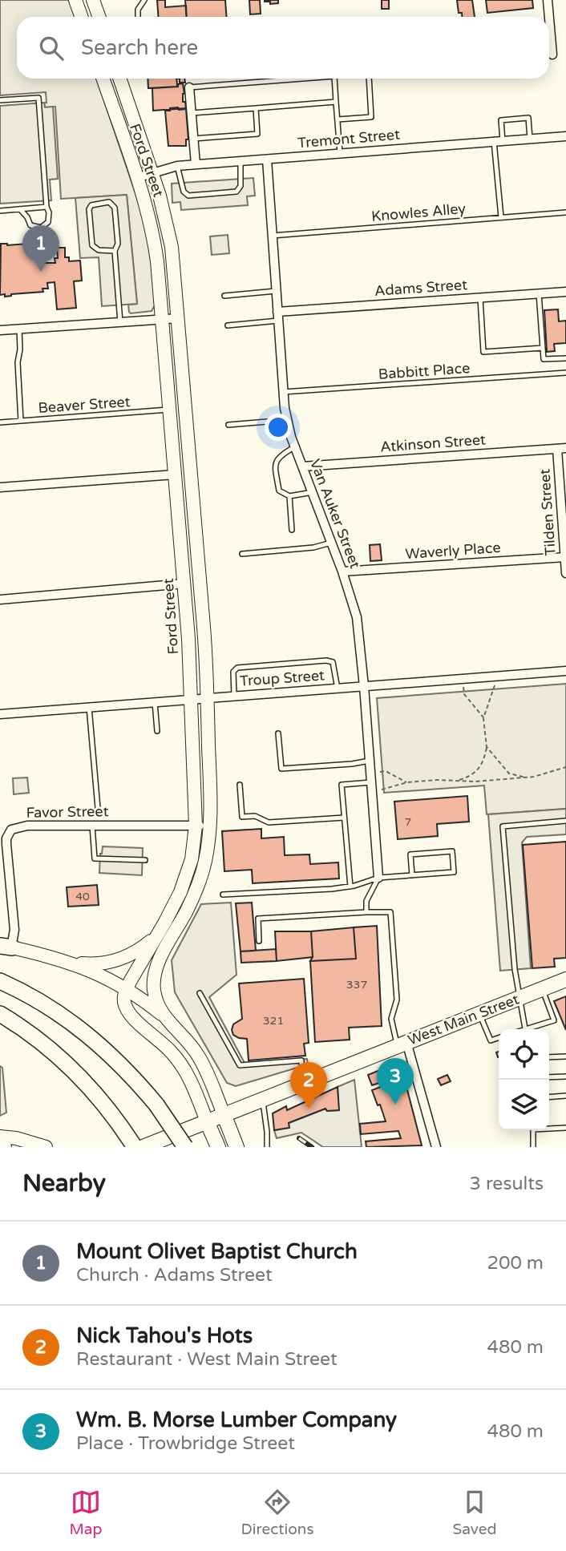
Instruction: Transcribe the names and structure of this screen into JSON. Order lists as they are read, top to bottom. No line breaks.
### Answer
{"streets":{"main road":["Ford Street","West Main Street"],"street":["Tremont Street","Adams Street","Atkinson Street","Tilden Street","Van Auker Street","Waverly Place","Troup Street","Favor Street"],"lane":["Knowles Alley","Babbitt Place","Beaver Street"]},"crossings":[["Tremont Street","Ford Street"],["Tremont Street","Van Auker Street"],["Ford Street","Beaver Street"],["Ford Street","Troup Street"],["Ford Street","Favor Street"],["Knowles Alley","Van Auker Street"],["Adams Street","Van Auker Street"],["Babbitt Place","Van Auker Street"],["Atkinson Street","Tilden Street"],["Atkinson Street","Van Auker Street"],["Tilden Street","Waverly Place"],["Van Auker Street","Waverly Place"],["Van Auker Street","Troup Street"]],"house_numbers":["7","40","337","321"],"page":{"search":"Search here","pins":["1","3","2"],"heading":["Nearby","3 results"],"list":[{"mark":"1","name":"Mount Olivet Baptist Church","note":"Church · Adams Street","value":"200 m"},{"mark":"2","name":"Nick Tahou's Hots","note":"Restaurant · West Main Street","value":"480 m"},{"mark":"3","name":"Wm. B. Morse Lumber Company","note":"Place · Trowbridge Street","value":"480 m"}],"nav":["Map","Directions","Saved"]}}
